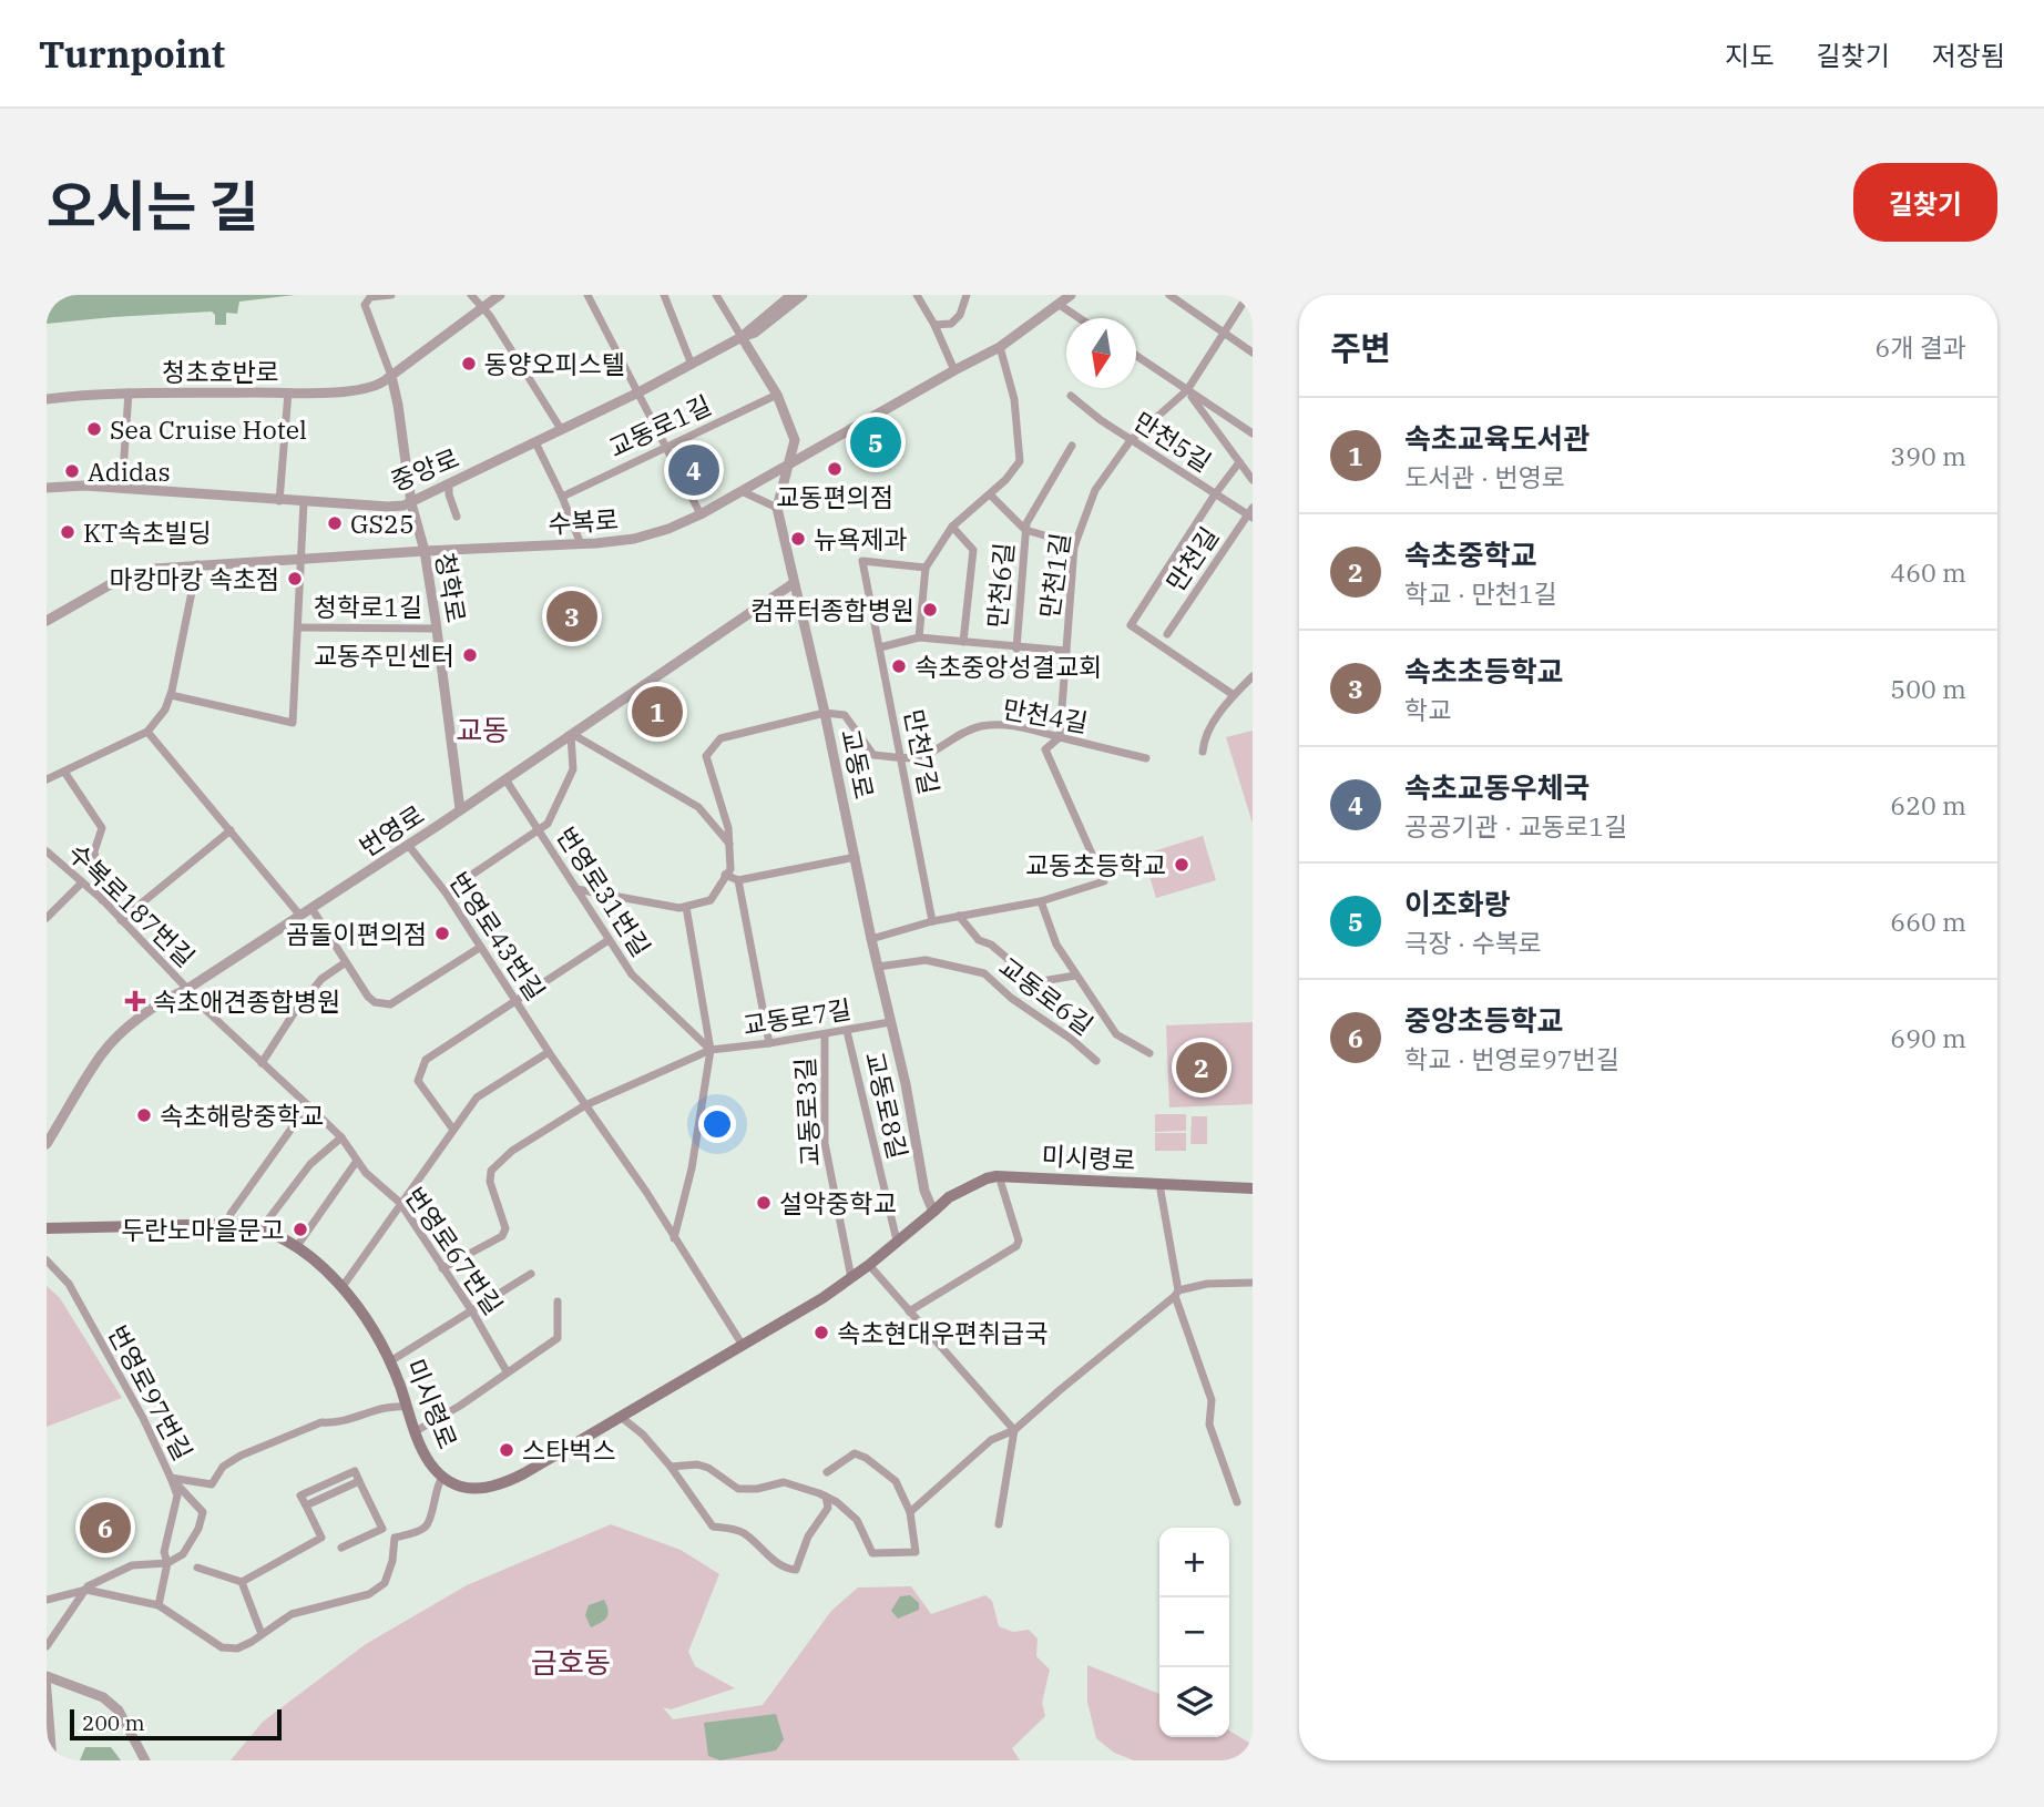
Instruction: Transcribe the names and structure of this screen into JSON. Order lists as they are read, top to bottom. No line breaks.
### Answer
{"streets":{"main road":["미시령로"],"street":["청초호반로","교동로1길","만천5길","중앙로","수복로","만천길","만천1길","만천6길","청학로","청학로1길","만천4길","만천7길","교동로","번영로","번영로31번길","수복로187번길","번영로43번길","교동로6길","교동로7길","교동로8길","교동로3길","번영로67번길","번영로97번길"]},"crossings":[["청초호반로","청학로"],["교동로1길","교동로"],["만천5길","만천길"],["만천5길","만천1길"],["중앙로","청학로"],["중앙로","교동로"],["수복로","청학로"],["수복로","교동로"],["만천1길","만천4길"],["만천1길","만천7길"],["만천1길","교동로"],["청학로","청학로1길"],["청학로","번영로"],["만천4길","만천7길"],["교동로","번영로"],["교동로","교동로6길"],["교동로","교동로7길"],["교동로","미시령로"],["번영로","번영로31번길"],["번영로","수복로187번길"],["번영로","번영로43번길"],["번영로","번영로67번길"],["번영로31번길","교동로7길"],["수복로187번길","번영로67번길"],["번영로43번길","교동로7길"],["번영로43번길","미시령로"],["교동로7길","교동로8길"],["교동로7길","교동로3길"],["교동로7길","번영로67번길"],["교동로3길","미시령로"]],"districts":["교동","금호동"],"places":{"other":["동양오피스텔","Sea Cruise Hotel","교동편의점","Adidas","GS25","KT속초빌딩","뉴욕제과","마캉마캉 속초점","컴퓨터종합병원","교동주민센터","속초중앙성결교회","교동초등학교","곰돌이편의점","속초해랑중학교","설악중학교","두란노마을문고","속초현대우편취급국","스타벅스"],"health":["속초애견종합병원"]},"scale_bar":"200 m","north":"bottom","page":{"header":"Turnpoint","nav":["지도","길찾기","저장됨"],"title":"오시는 길","buttons":"길찾기","heading":["주변","6개 결과"],"list":[{"mark":"1","name":"속초교육도서관","note":"도서관 · 번영로","value":"390 m"},{"mark":"2","name":"속초중학교","note":"학교 · 만천1길","value":"460 m"},{"mark":"3","name":"속초초등학교","note":"학교","value":"500 m"},{"mark":"4","name":"속초교동우체국","note":"공공기관 · 교동로1길","value":"620 m"},{"mark":"5","name":"이조화랑","note":"극장 · 수복로","value":"660 m"},{"mark":"6","name":"중앙초등학교","note":"학교 · 번영로97번길","value":"690 m"}],"pins":["5","4","3","1","2","6"],"map_buttons":["+","−"],"scale":"200 m"}}
